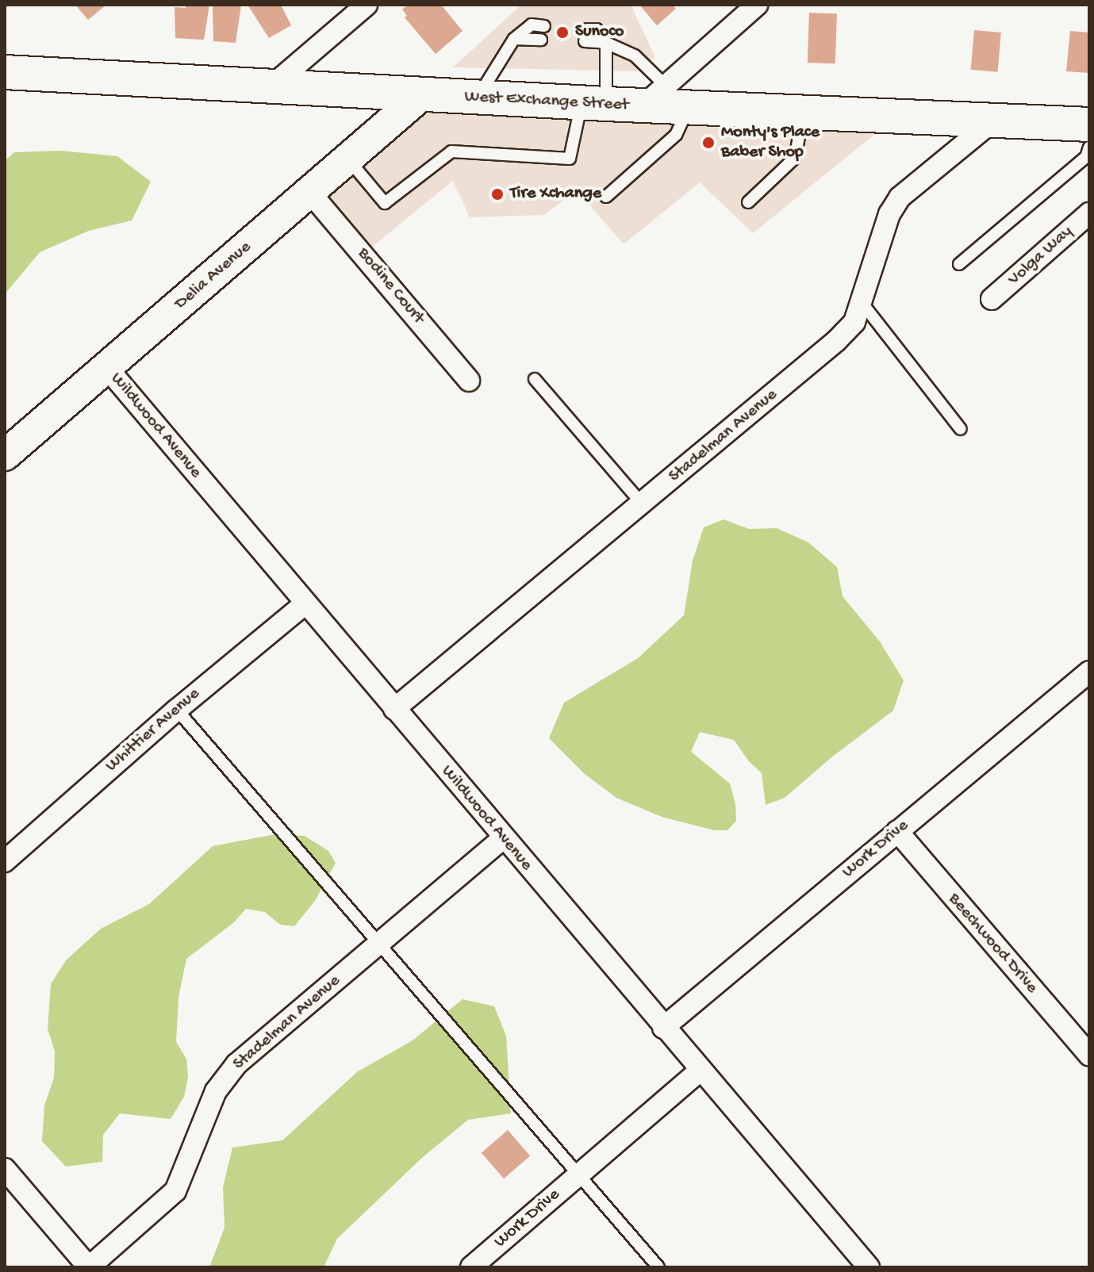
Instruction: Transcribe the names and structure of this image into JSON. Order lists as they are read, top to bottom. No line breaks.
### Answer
{"streets":{"main road":["West Exchange Street"],"street":["Volga Way","Delia Avenue","Bodine Court","Wildwood Avenue","Stadelman Avenue","Whittier Avenue","Work Drive","Beechwood Drive"]},"crossings":[["West Exchange Street","Delia Avenue"],["West Exchange Street","Stadelman Avenue"],["Delia Avenue","Bodine Court"],["Delia Avenue","Wildwood Avenue"],["Wildwood Avenue","Stadelman Avenue"],["Wildwood Avenue","Whittier Avenue"],["Wildwood Avenue","Work Drive"],["Work Drive","Beechwood Drive"]],"places":["Sunoco","Monty's Place Baber Shop","Tire Xchange"]}
